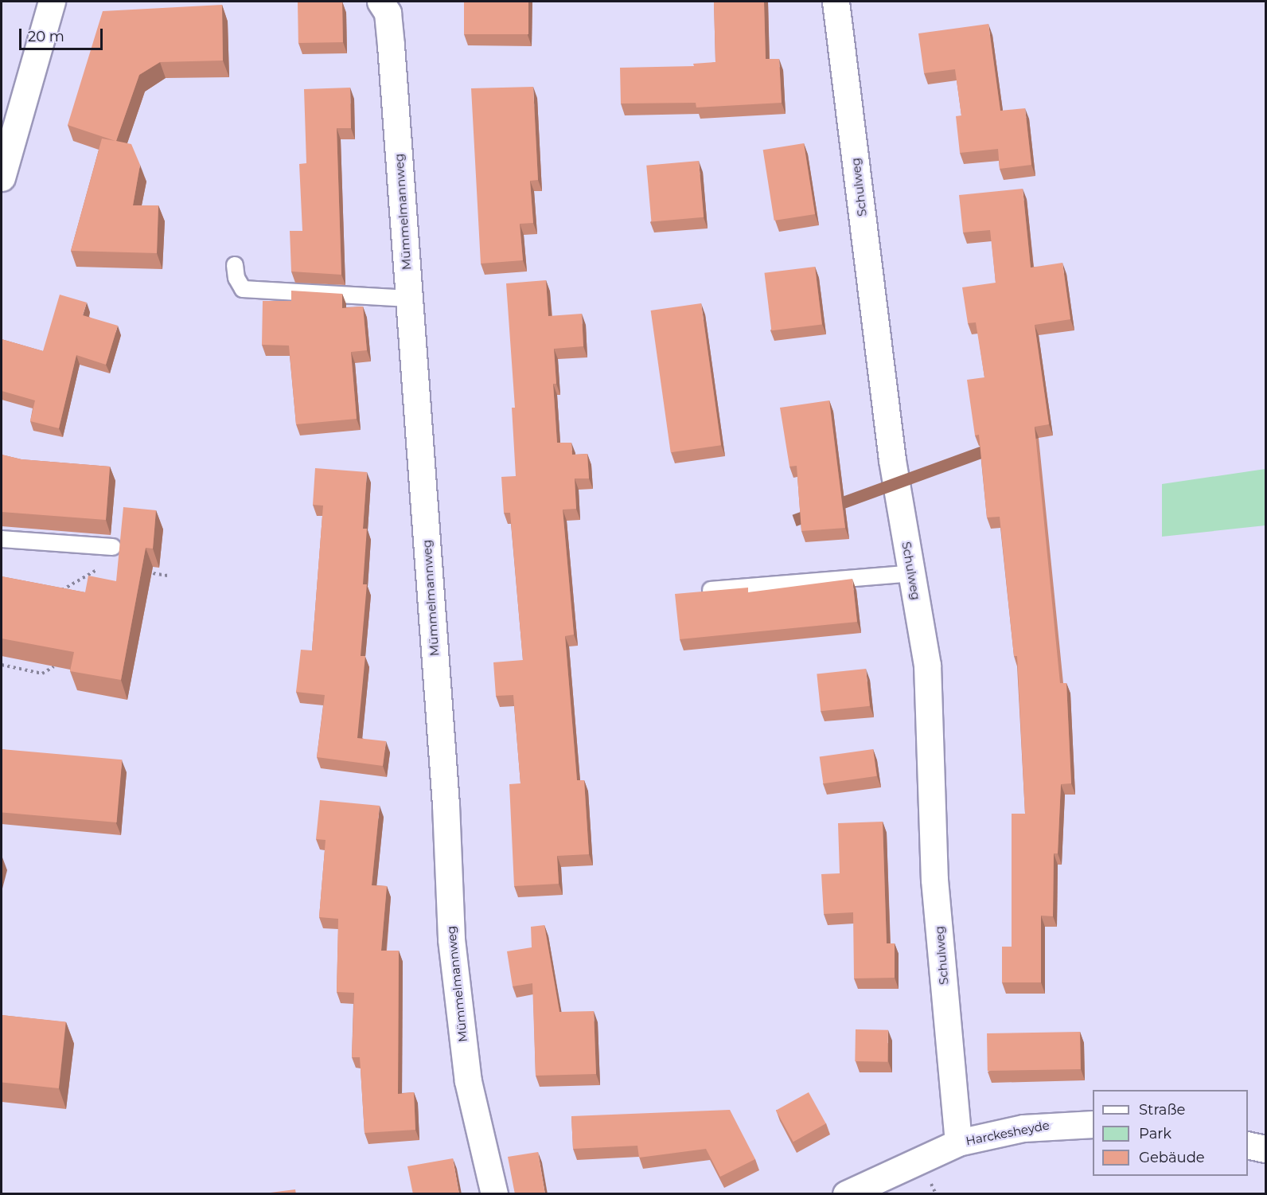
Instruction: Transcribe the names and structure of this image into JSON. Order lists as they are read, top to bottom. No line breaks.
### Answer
{"streets":{"street":["Schulweg","Mümmelmannweg","Harckesheyde"]},"crossings":[["Schulweg","Harckesheyde"]],"legend":["Straße","Park","Gebäude"],"scale_bar":"20 m"}
